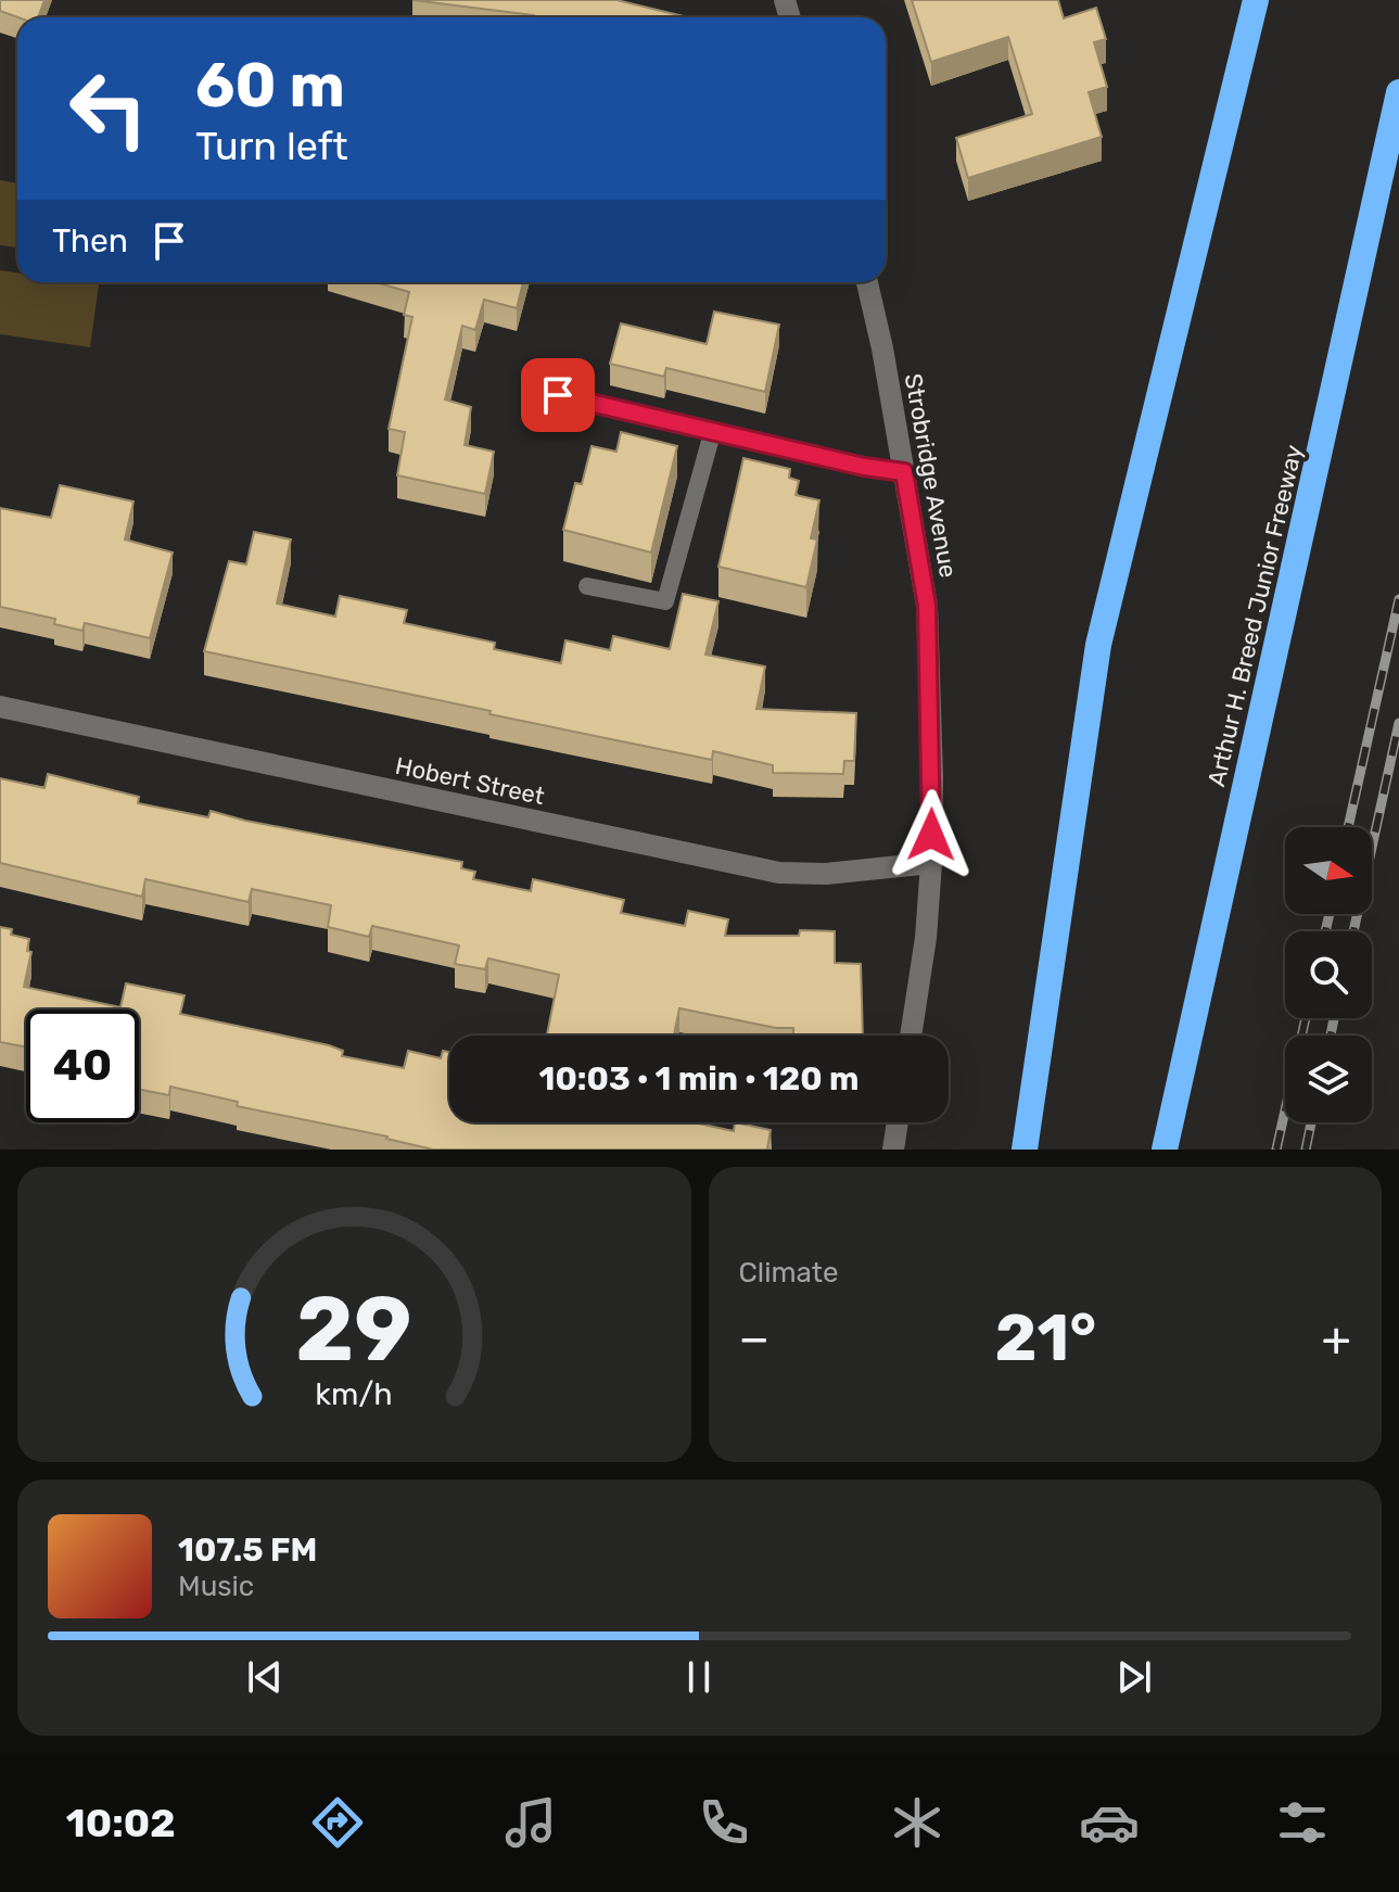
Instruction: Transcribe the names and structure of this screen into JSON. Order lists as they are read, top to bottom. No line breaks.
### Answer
{"streets":{"highway":["Arthur H. Breed Junior Freeway"],"street":["Strobridge Avenue","Hobert Street"]},"crossings":[["Strobridge Avenue","Hobert Street"]],"north":"right","page":{"turn":["60 m","Turn left"],"then":"Then","limit":"40","trip":"10:03 · 1 min · 120 m","tile":"Climate","heat":["−","21°","+"],"song":["107.5 FM","Music"],"tabs":"10:02","gauge":["29","km/h"]}}
